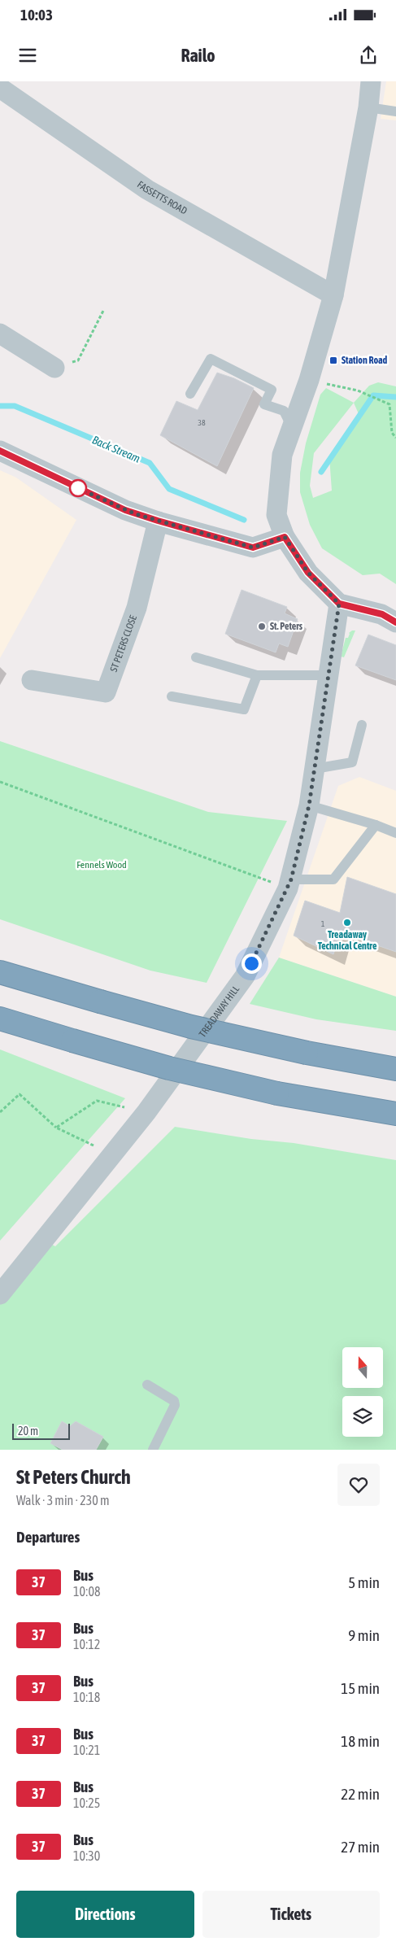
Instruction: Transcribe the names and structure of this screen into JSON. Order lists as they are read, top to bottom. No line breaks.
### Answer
{"streets":{"street":["FASSETTS ROAD","ST PETERS CLOSE","TREADAWAY HILL"]},"water":["Back Stream"],"parks":["Fennels Wood"],"places":{"transit":["Station Road"],"other":["St. Peters","Treadaway Technical Centre"]},"lines":["bus line 37"],"house_numbers":["38","1"],"scale_bar":"20 m","north":"top","page":{"status":"10:03","header":"Railo","scale":"20 m","heading":[["St Peters Church","Walk · 3 min · 230 m"],"Departures"],"list":[{"mark":"37","name":"Bus","note":"10:08","value":"5 min"},{"mark":"37","name":"Bus","note":"10:12","value":"9 min"},{"mark":"37","name":"Bus","note":"10:18","value":"15 min"},{"mark":"37","name":"Bus","note":"10:21","value":"18 min"},{"mark":"37","name":"Bus","note":"10:25","value":"22 min"},{"mark":"37","name":"Bus","note":"10:30","value":"27 min"}],"buttons":["Directions","Tickets"]}}
